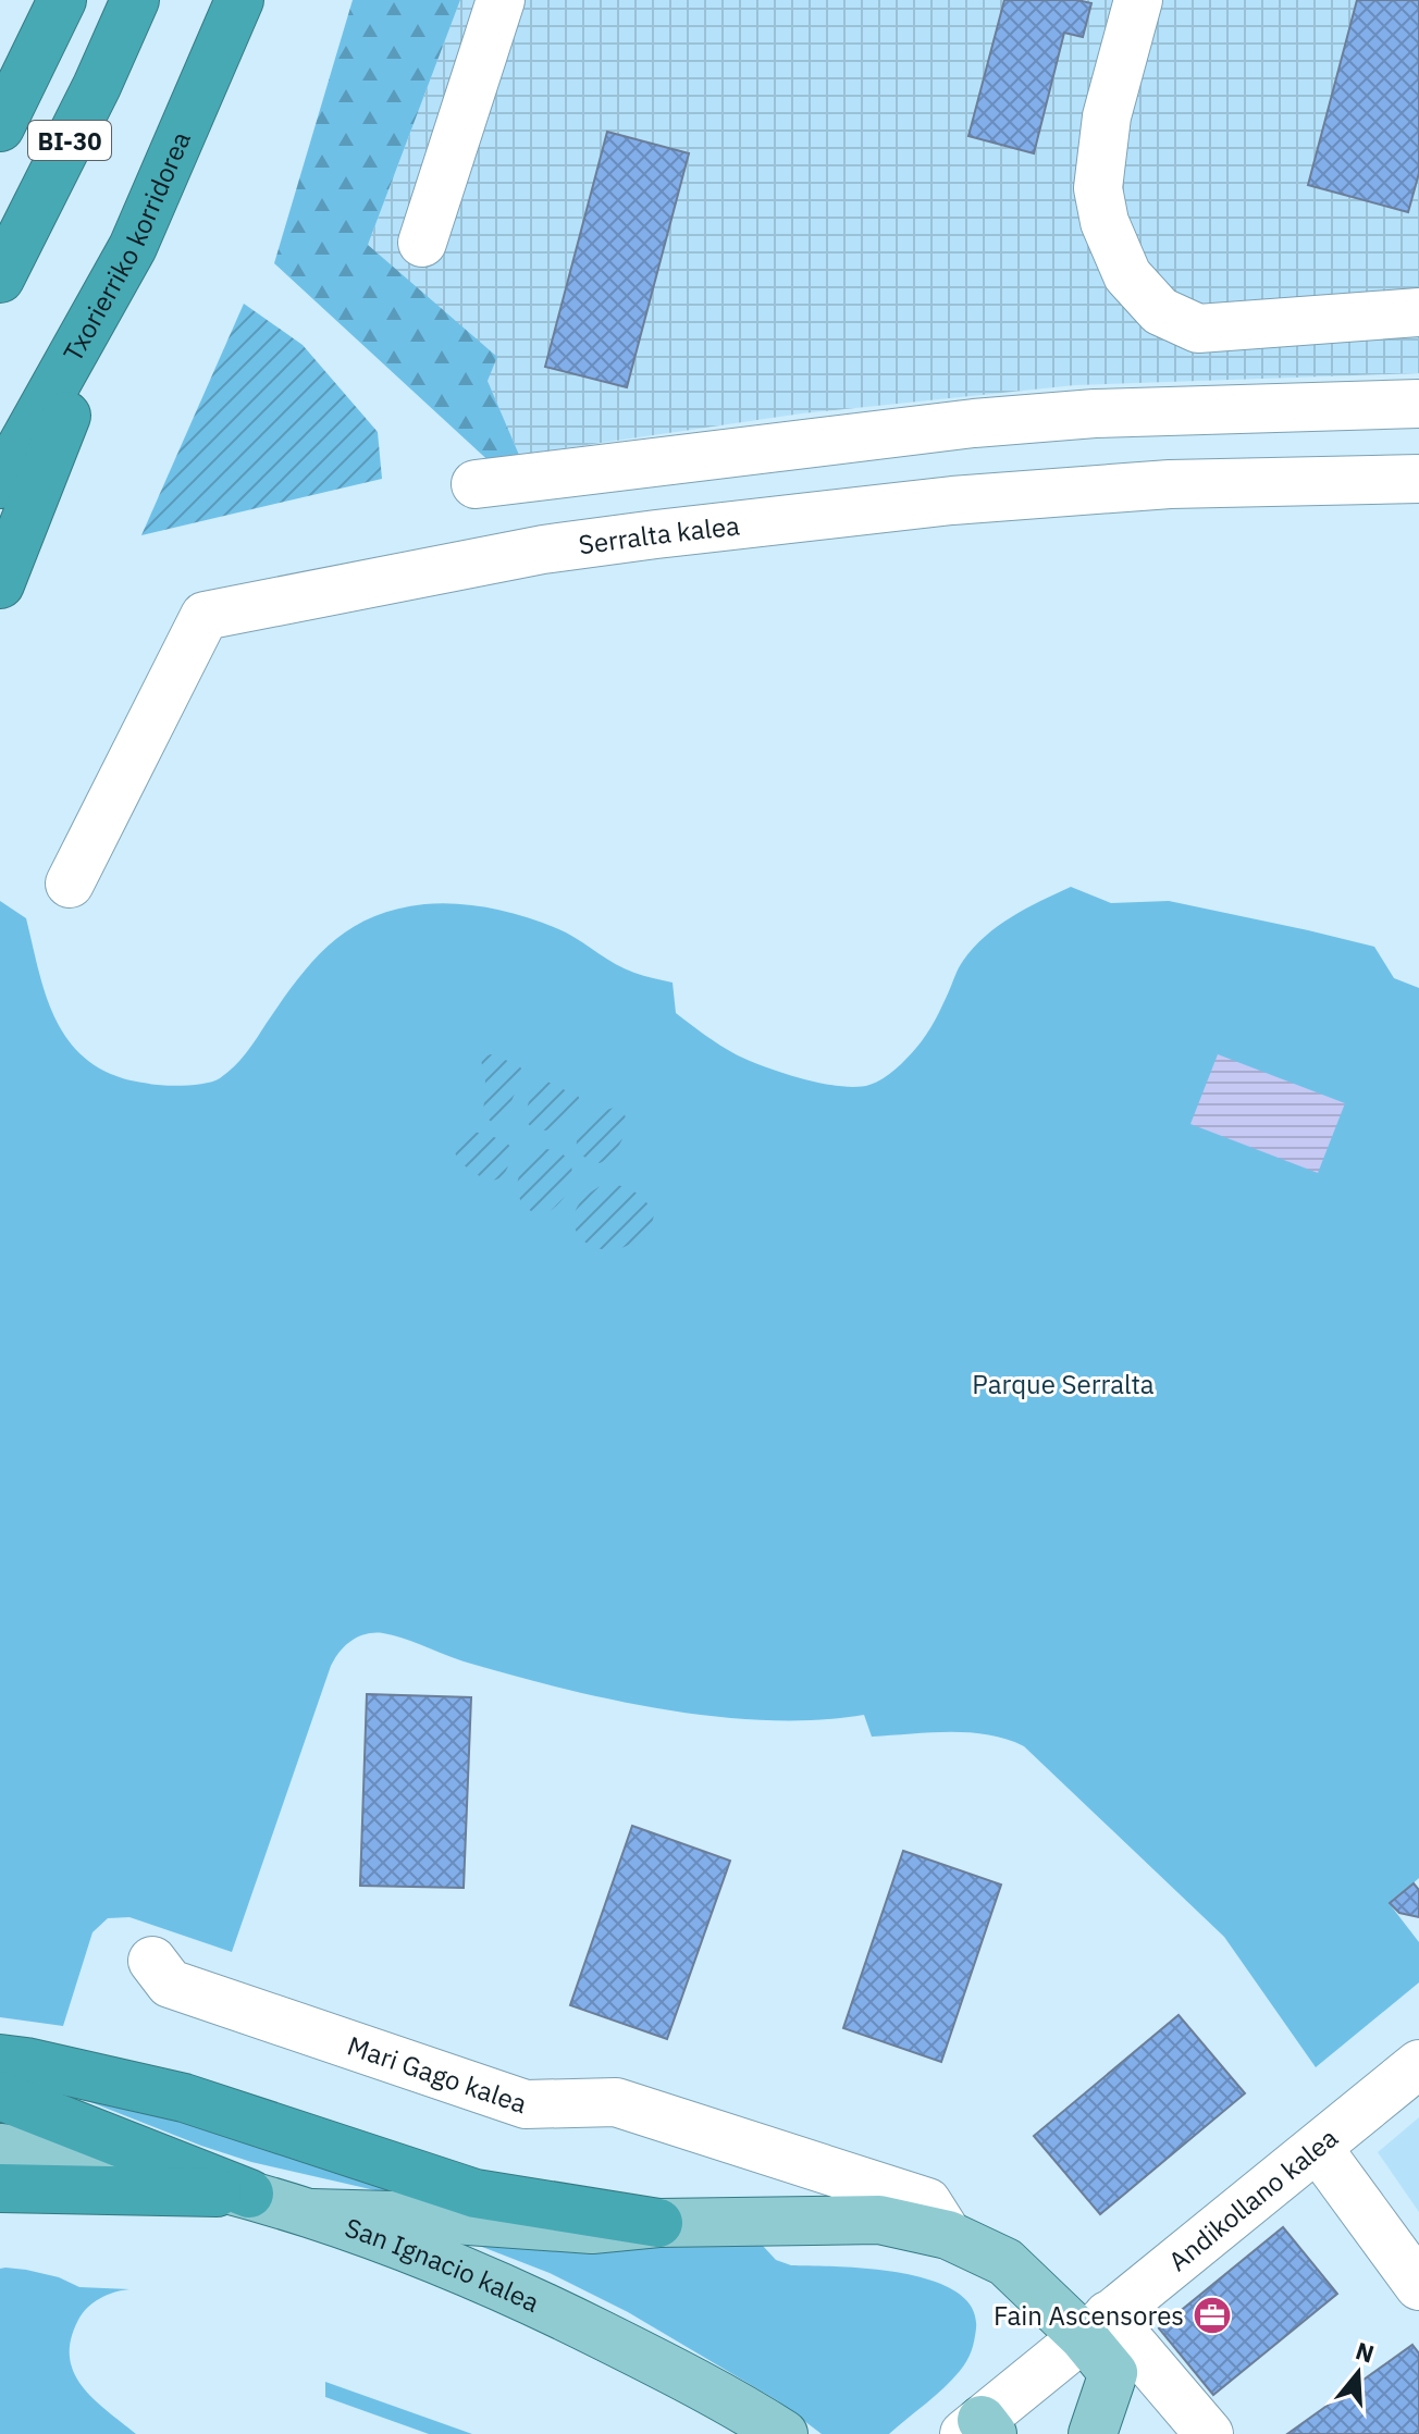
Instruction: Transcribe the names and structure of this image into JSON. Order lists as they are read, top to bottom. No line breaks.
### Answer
{"streets":{"highway":["BI-30","Txorierriko korridorea"],"main road":["San Ignacio kalea"],"street":["Serralta kalea","Mari Gago kalea","Andikollano kalea"]},"parks":["Parque Serralta"],"places":{"office":["Fain Ascensores"]},"north":"top"}
